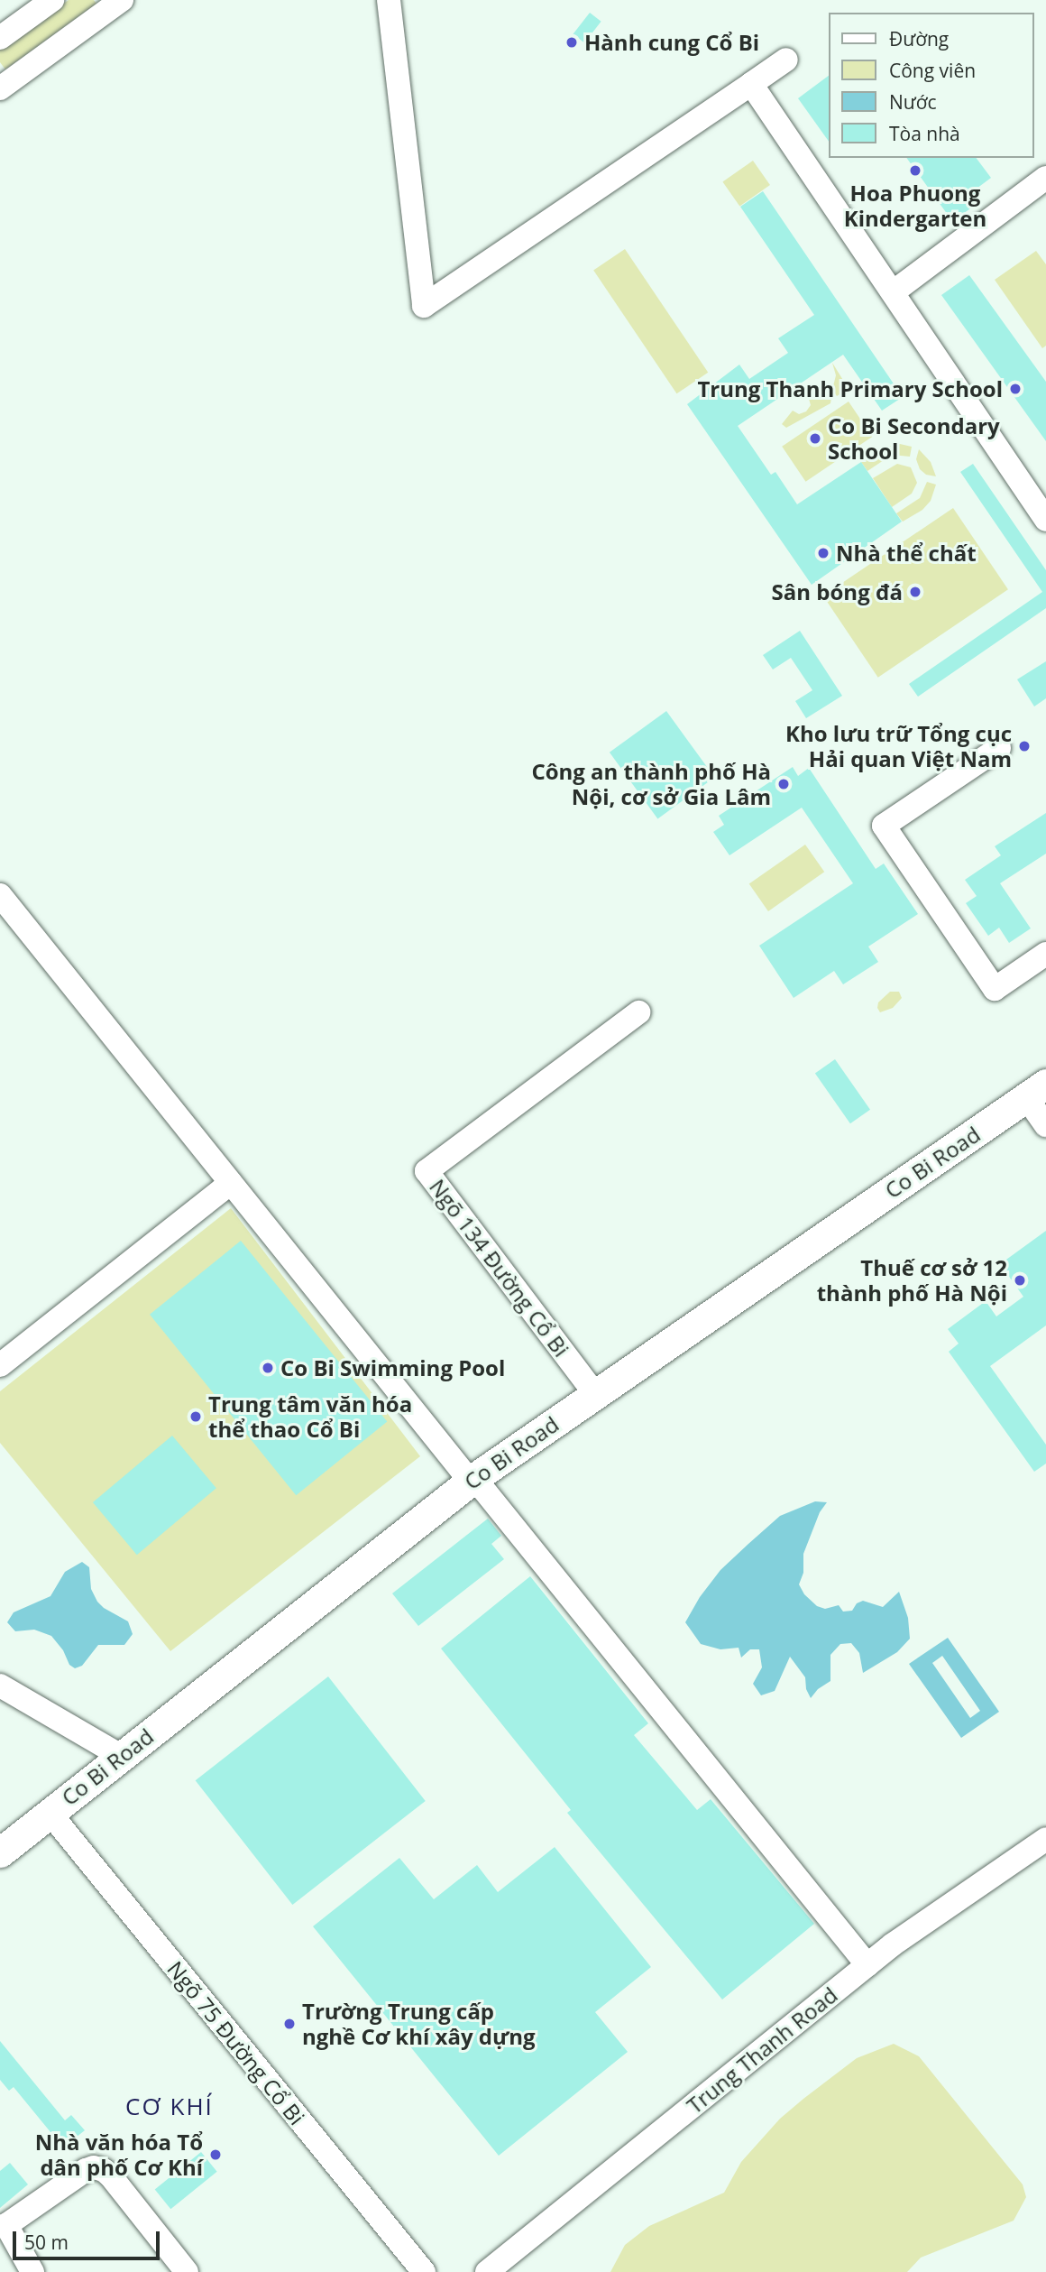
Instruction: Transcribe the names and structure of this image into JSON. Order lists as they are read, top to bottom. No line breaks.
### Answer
{"streets":{"main road":["Co Bi Road"],"street":["Ngõ 134 Đường Cổ Bi","Ngõ 75 Đường Cổ Bi","Trung Thanh Road"]},"crossings":[["Co Bi Road","Ngõ 134 Đường Cổ Bi"],["Co Bi Road","Ngõ 75 Đường Cổ Bi"]],"districts":["CƠ KHÍ"],"places":["Hành cung Cổ Bi","Hoa Phuong Kindergarten","Trung Thanh Primary School","Co Bi Secondary School","Nhà thể chất","Sân bóng đá","Kho lưu trữ Tổng cục Hải quan Việt Nam","Công an thành phố Hà Nội, cơ sở Gia Lâm","Thuế cơ sở 12 thành phố Hà Nội","Co Bi Swimming Pool","Trung tâm văn hóa thể thao Cổ Bi","Trường Trung cấp nghề Cơ khí xây dựng","Nhà văn hóa Tổ dân phố Cơ Khí"],"legend":["Đường","Công viên","Nước","Tòa nhà"],"scale_bar":"50 m"}
